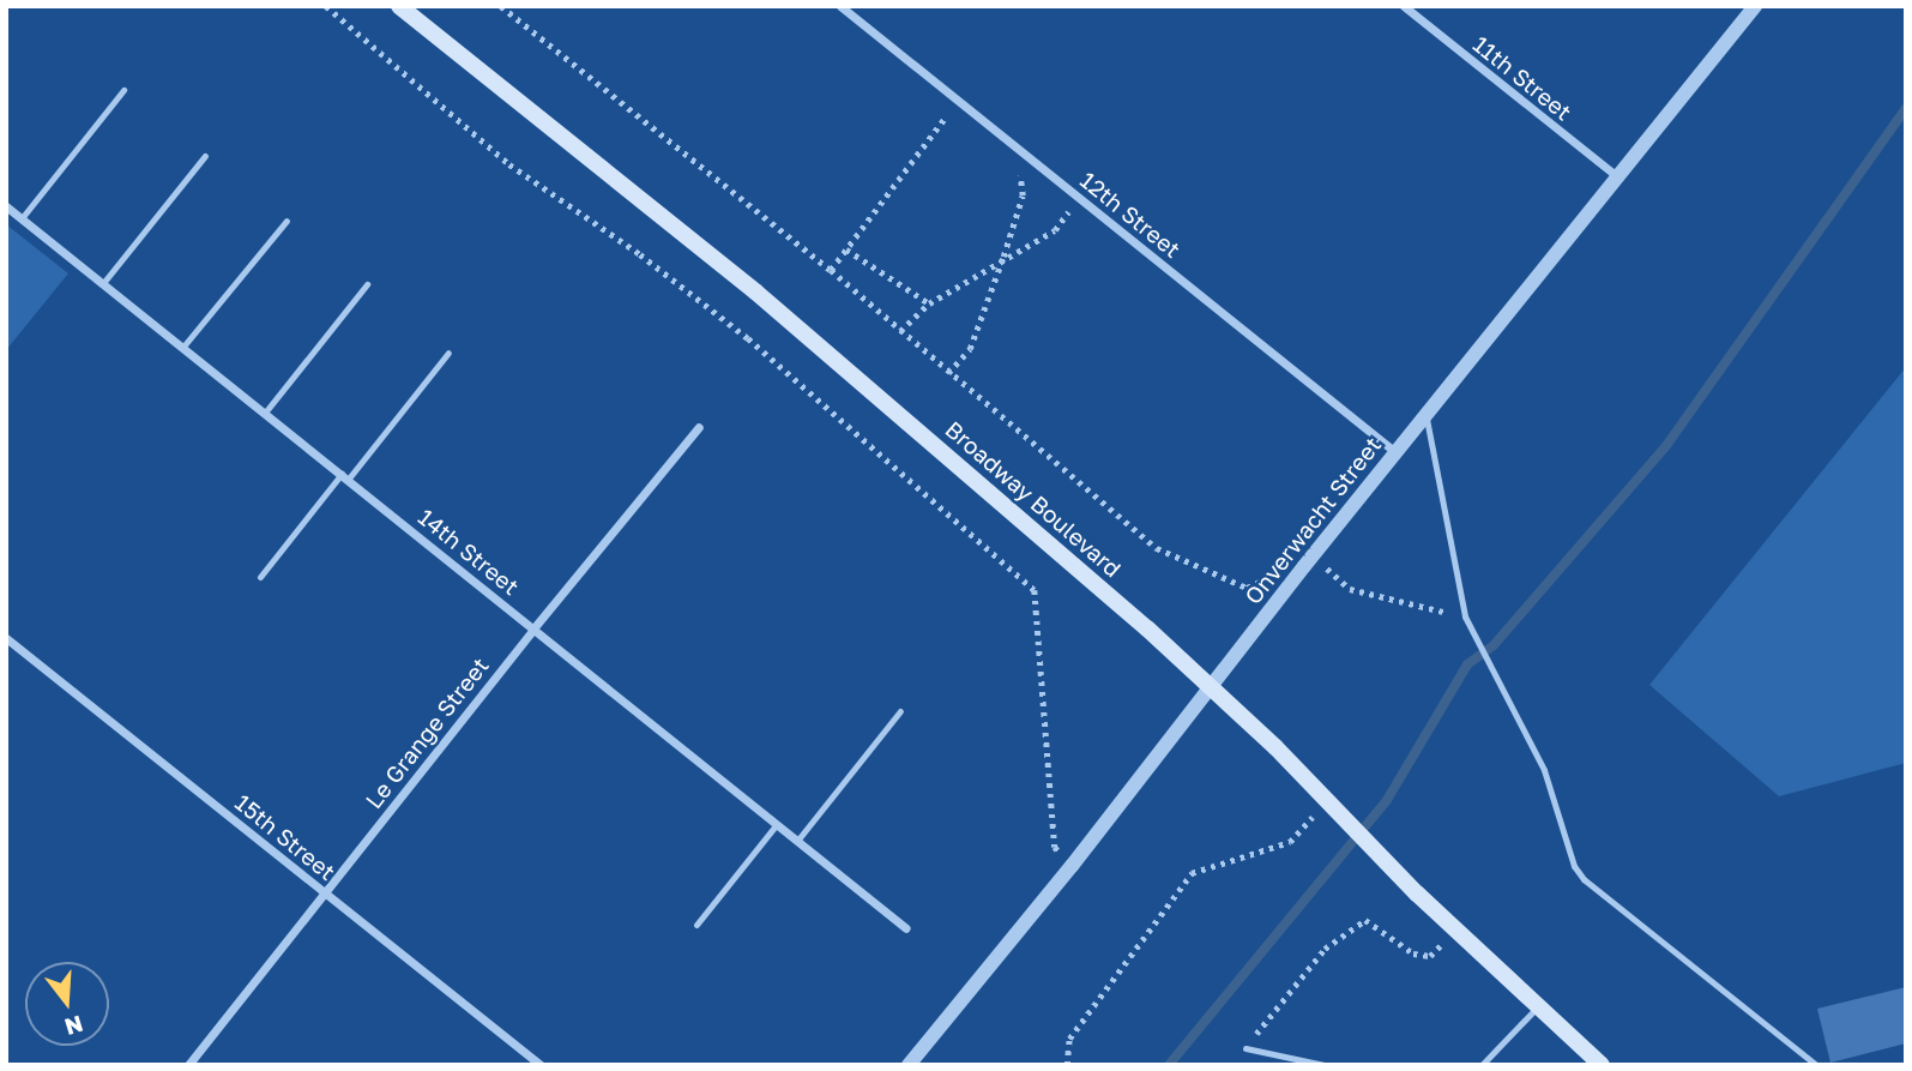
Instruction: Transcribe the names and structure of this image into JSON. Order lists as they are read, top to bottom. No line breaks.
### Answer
{"streets":{"main road":["Broadway Boulevard"],"street":["11th Street","12th Street","Onverwacht Street","14th Street","Le Grange Street","15th Street"]},"crossings":[["11th Street","Onverwacht Street"],["12th Street","Onverwacht Street"],["Broadway Boulevard","Onverwacht Street"],["14th Street","Le Grange Street"],["Le Grange Street","15th Street"]],"north":"bottom"}
